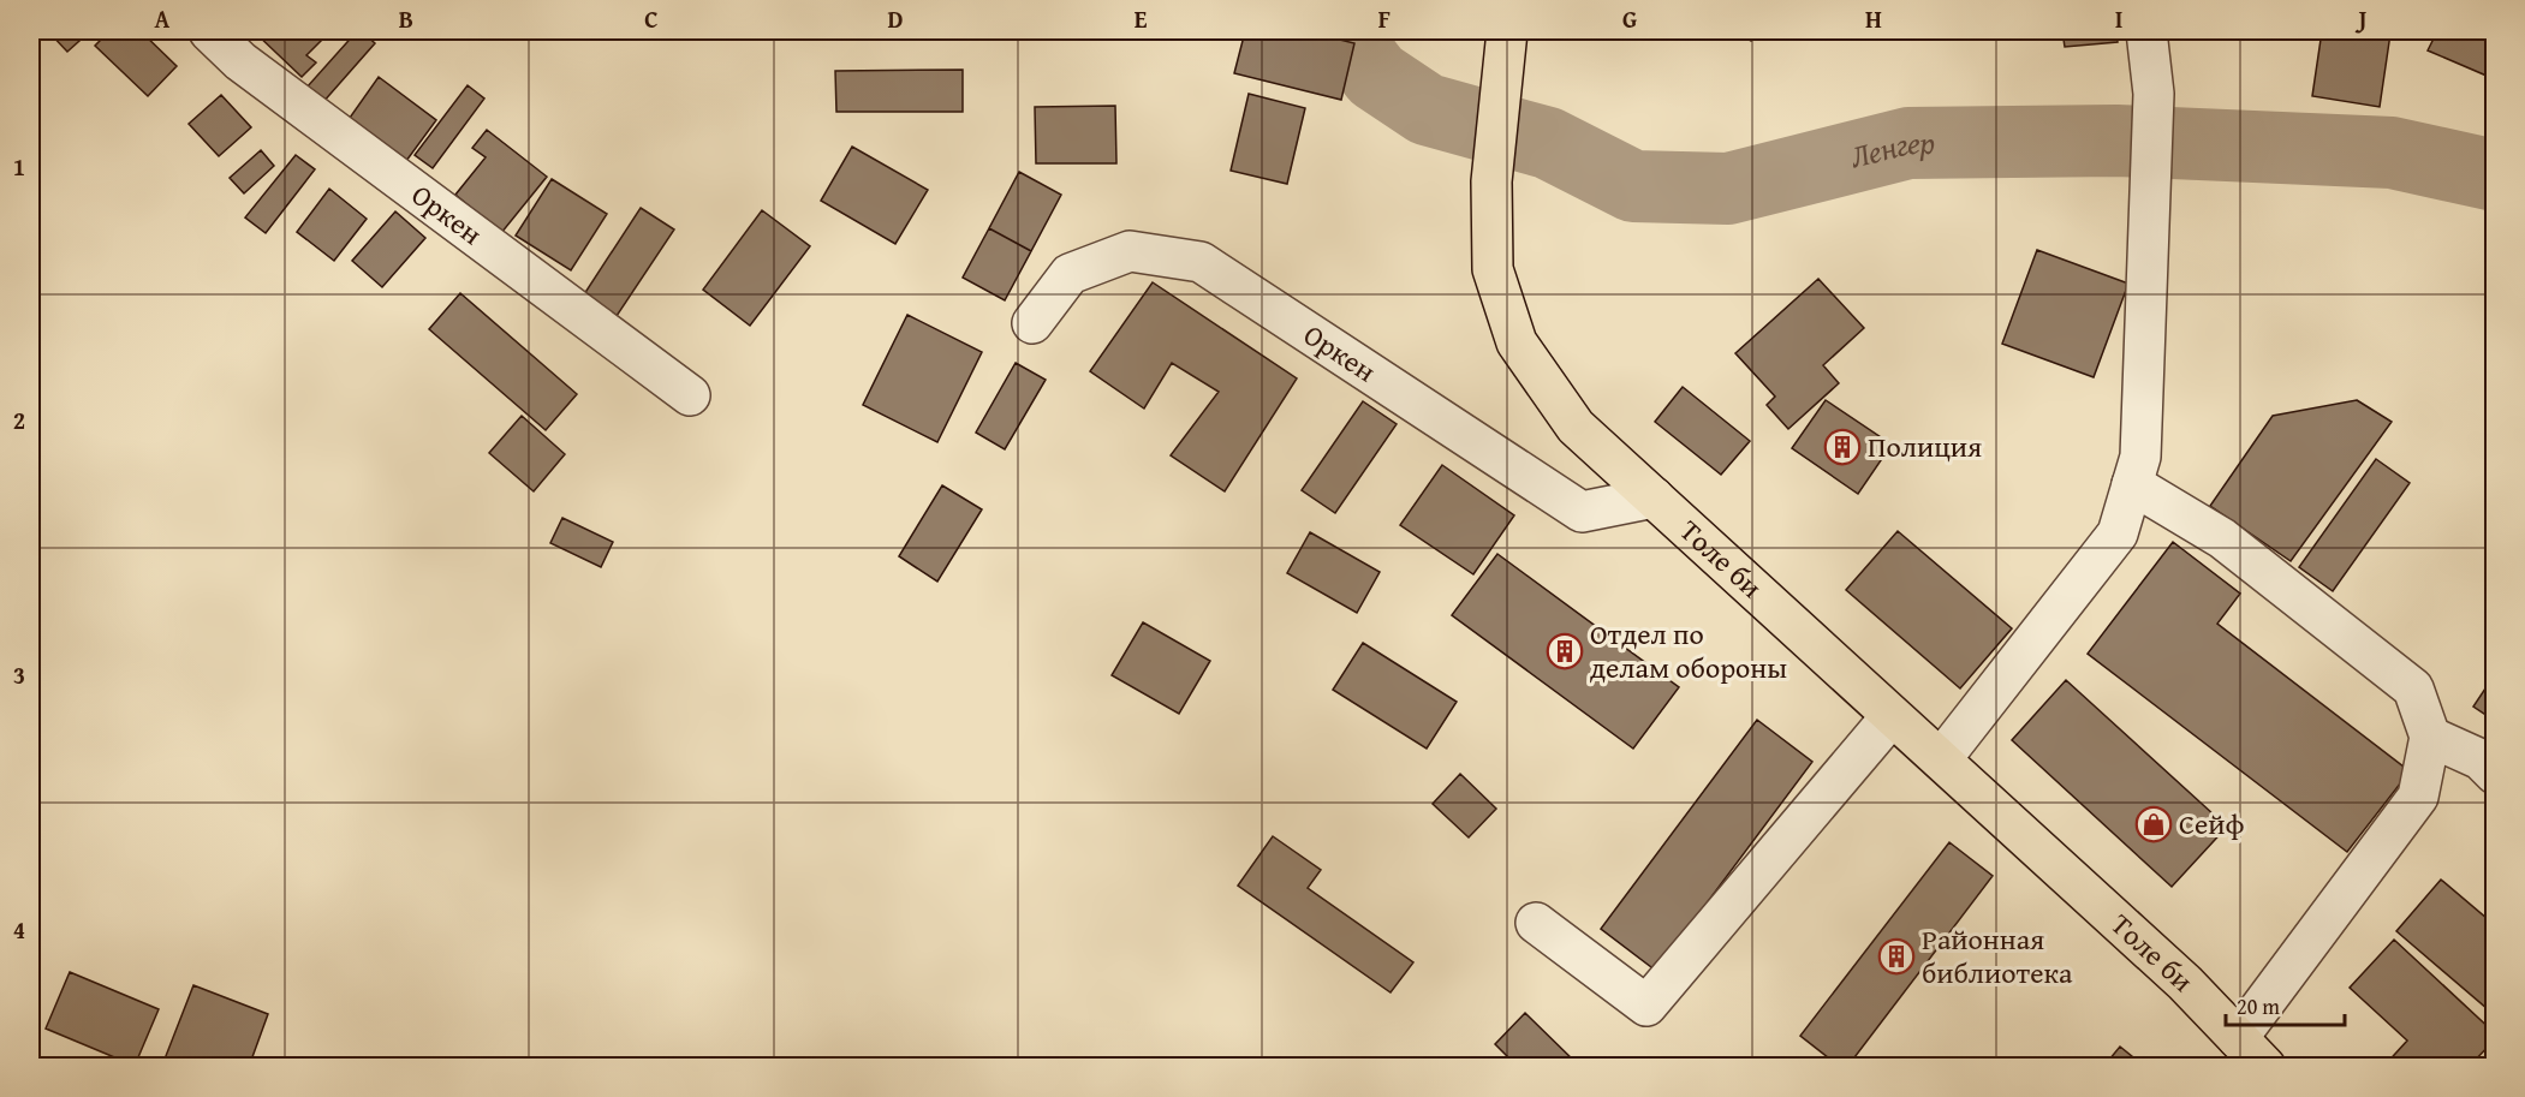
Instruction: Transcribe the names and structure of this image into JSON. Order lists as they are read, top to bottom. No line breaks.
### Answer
{"streets":{"main road":["Толе би"],"street":["Оркен"]},"crossings":[["Оркен","Толе би"]],"water":["Ленгер"],"places":{"building":["Полиция","Отдел по делам обороны","Районная библиотека"],"shop":["Сейф"]},"scale_bar":"20 m","grid":{"columns":["A","B","C","D","E","F","G","H","I","J"],"rows":["1","2","3","4"]}}
